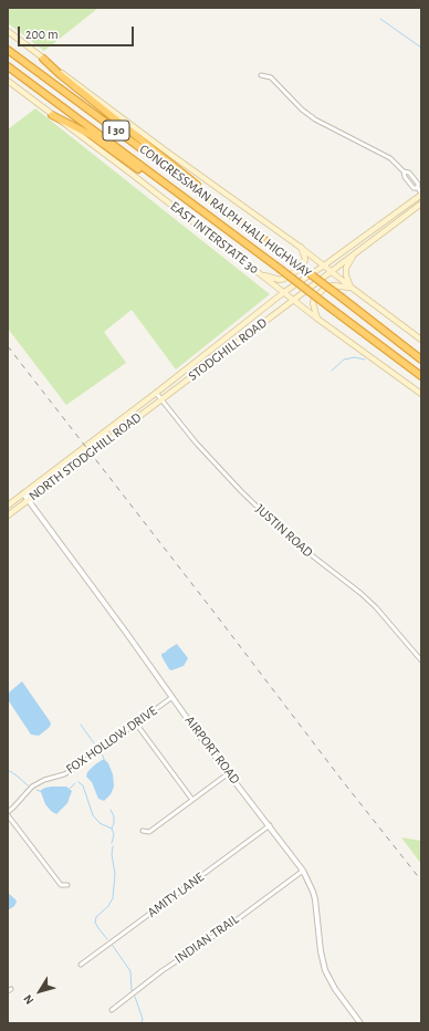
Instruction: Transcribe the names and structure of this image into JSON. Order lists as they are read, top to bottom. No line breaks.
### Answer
{"streets":{"highway":["I 30","CONGRESSMAN RALPH HALL HIGHWAY"],"main road":["EAST INTERSTATE 30","STODGHILL ROAD","NORTH STODGHILL ROAD"],"street":["JUSTIN ROAD","FOX HOLLOW DRIVE","AIRPORT ROAD","AMITY LANE","INDIAN TRAIL"]},"crossings":[["EAST INTERSTATE 30","STODGHILL ROAD"],["STODGHILL ROAD","NORTH STODGHILL ROAD"],["STODGHILL ROAD","JUSTIN ROAD"],["NORTH STODGHILL ROAD","JUSTIN ROAD"],["NORTH STODGHILL ROAD","AIRPORT ROAD"],["FOX HOLLOW DRIVE","AIRPORT ROAD"],["AIRPORT ROAD","AMITY LANE"],["AIRPORT ROAD","INDIAN TRAIL"]],"scale_bar":"200 m","north":"bottom left"}
